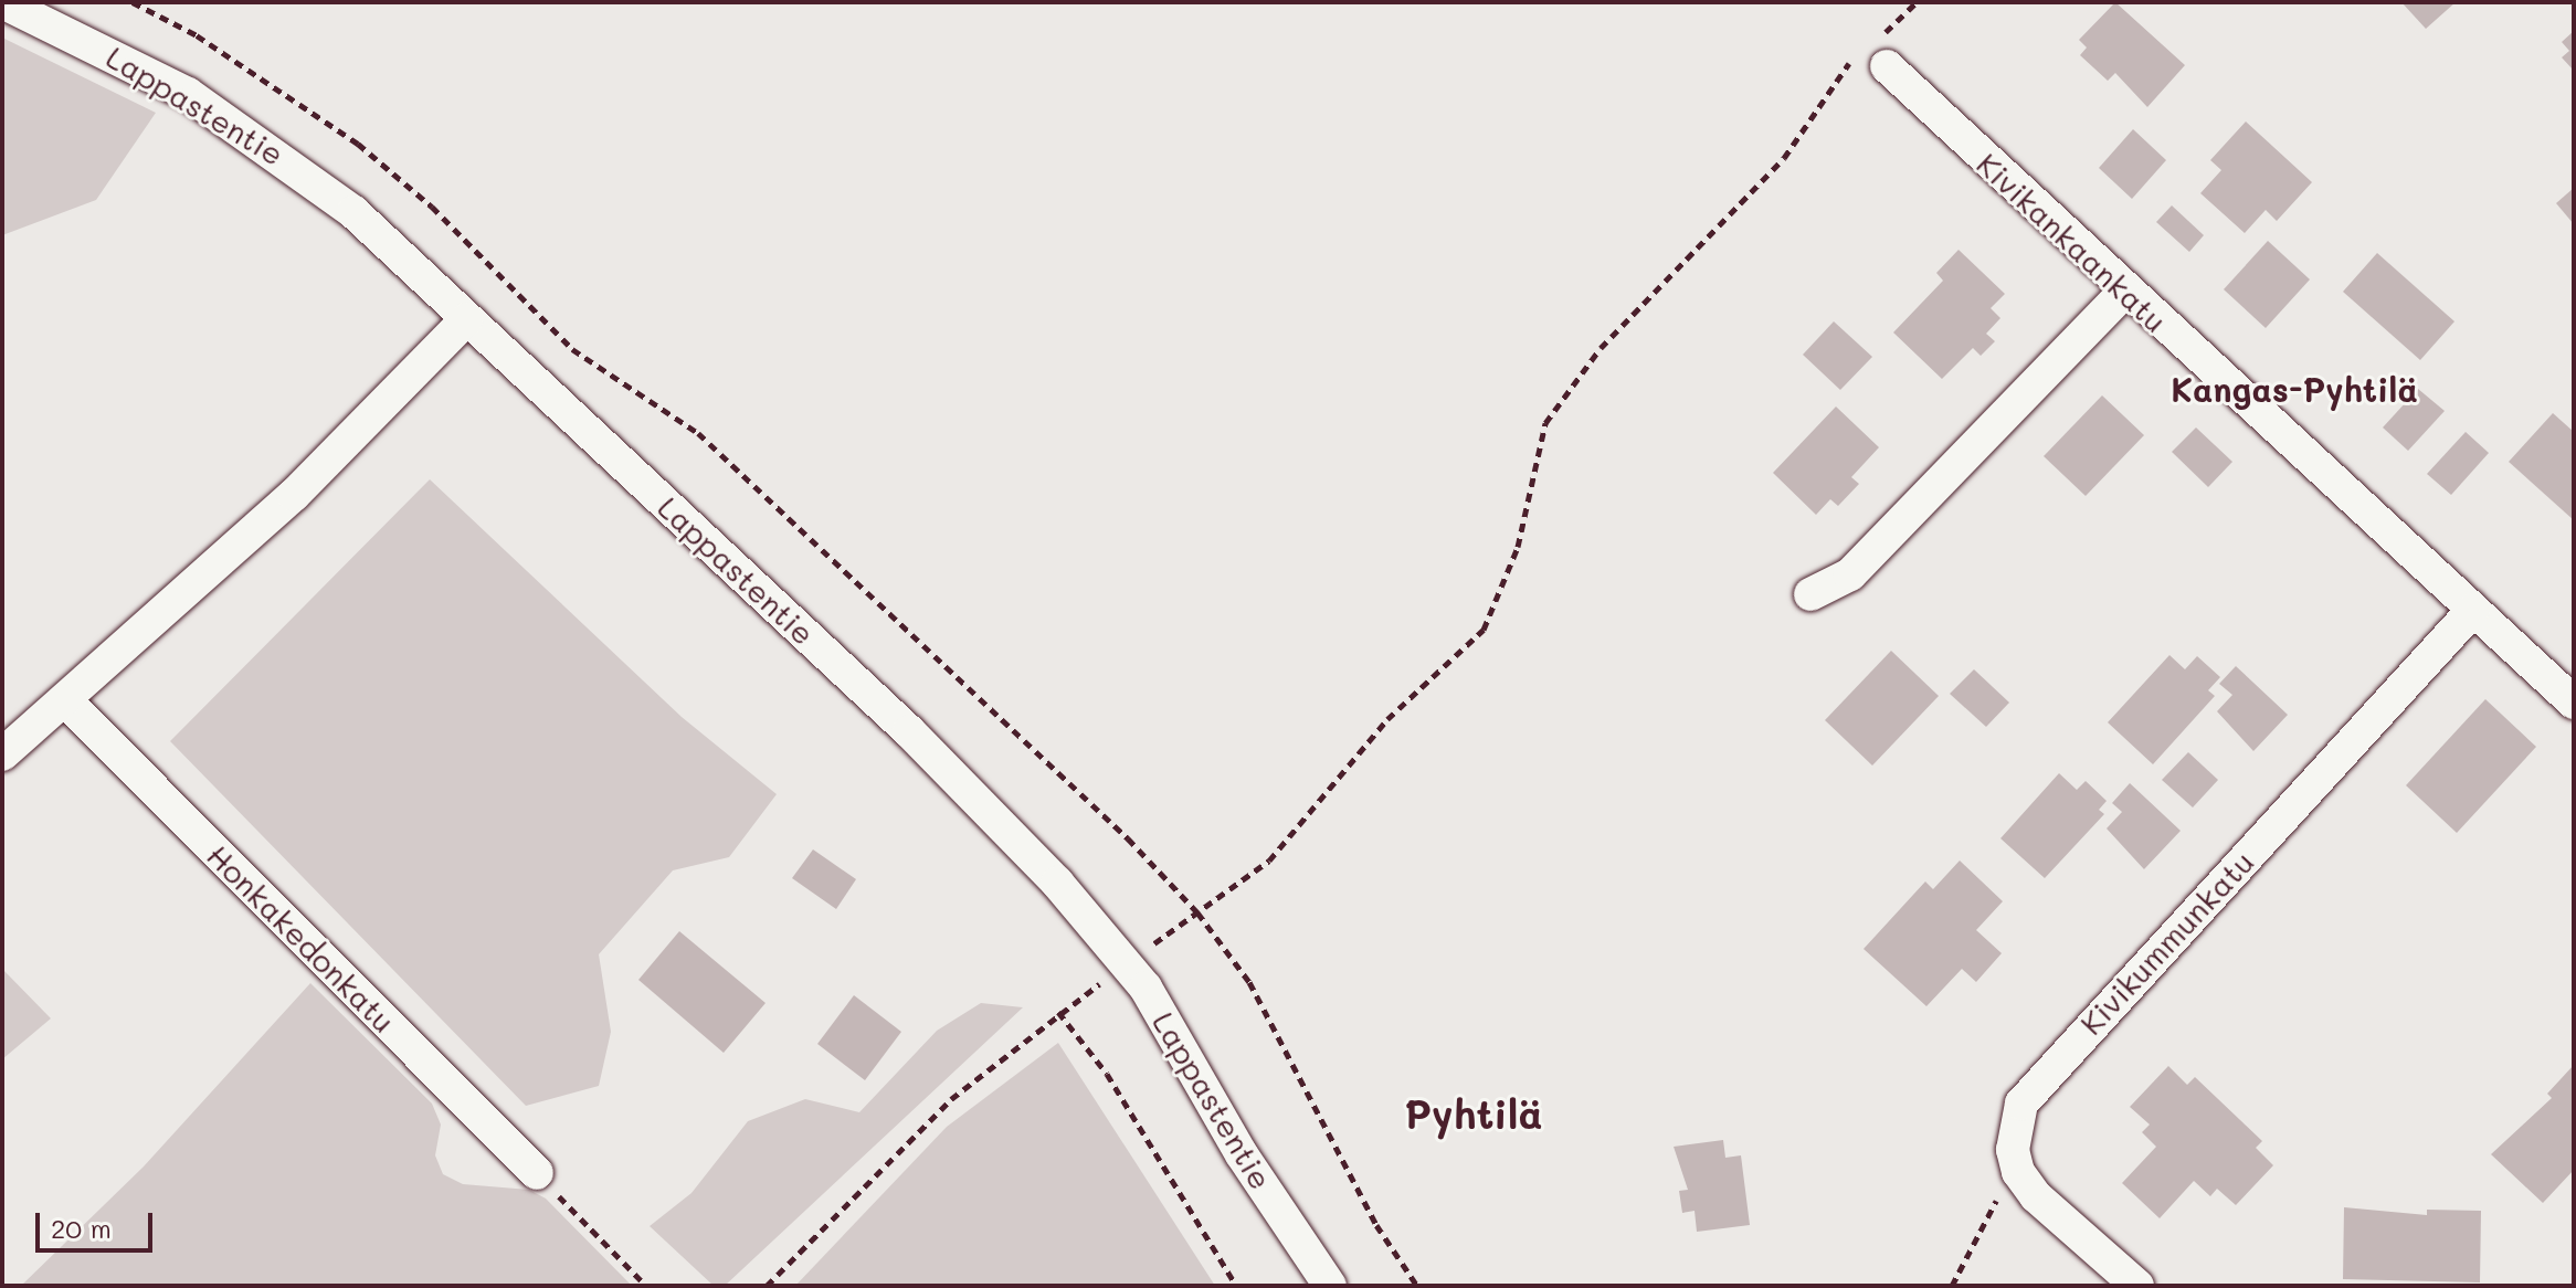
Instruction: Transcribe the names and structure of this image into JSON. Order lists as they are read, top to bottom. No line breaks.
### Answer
{"streets":{"street":["Lappastentie","Kivikankaankatu","Honkakedonkatu","Kivikummunkatu"]},"crossings":[["Kivikankaankatu","Kivikummunkatu"]],"districts":["Kangas-Pyhtilä","Pyhtilä"],"scale_bar":"20 m"}
